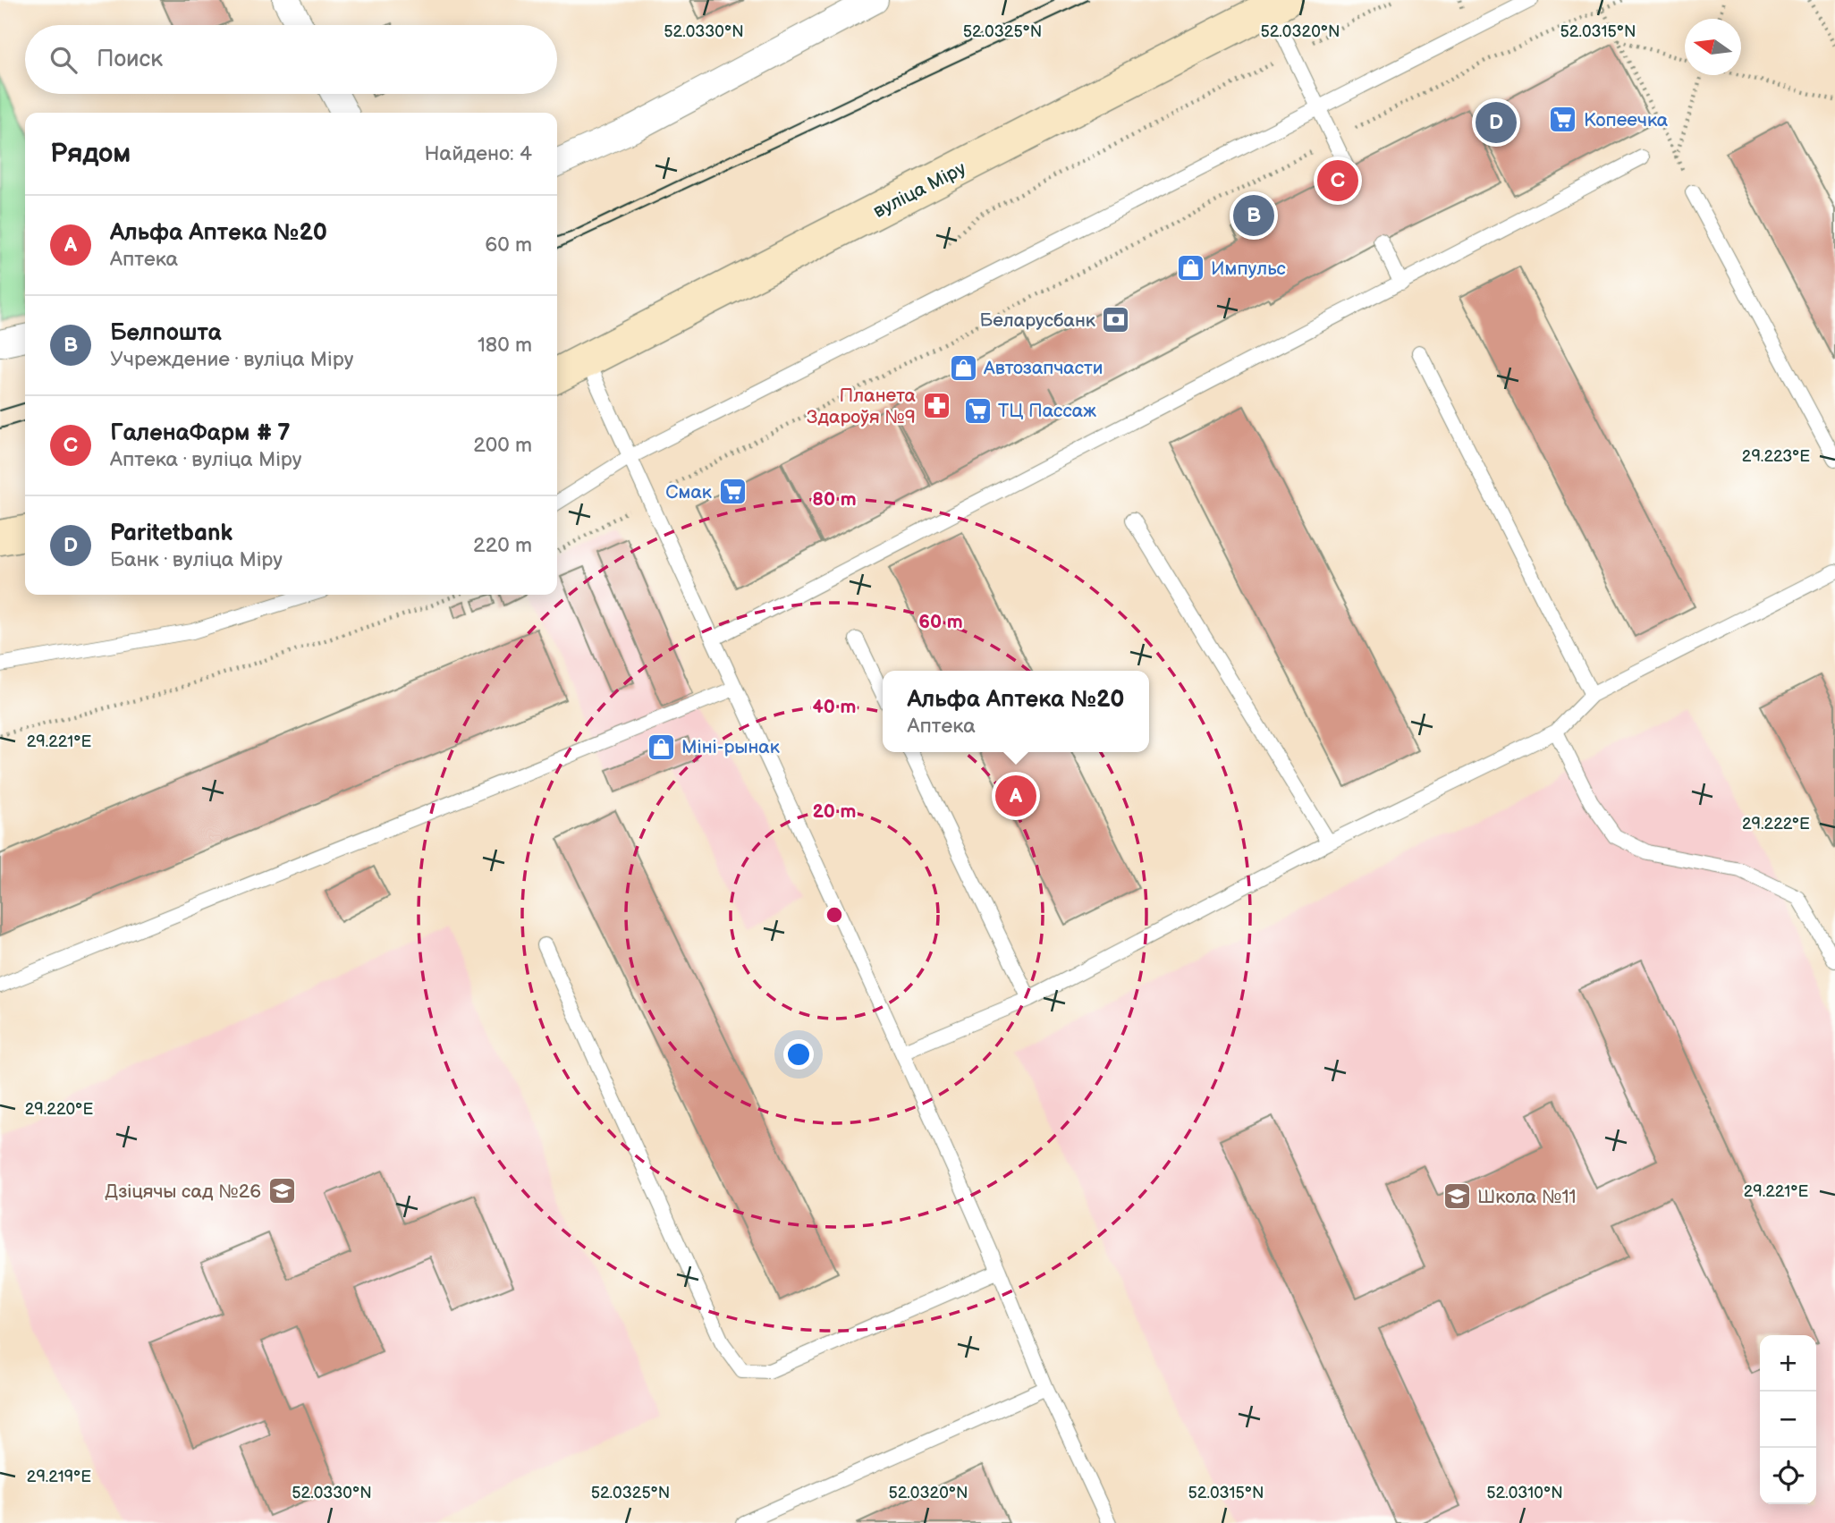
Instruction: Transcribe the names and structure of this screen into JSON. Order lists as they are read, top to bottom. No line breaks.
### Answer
{"streets":{"main road":["вуліца Міру"]},"places":{"supermarket":["Копеечка","ТЦ Пассаж","Смак"],"shop":["Импульс","Автозапчасти","Міні-рынак"],"bank":["Беларусбанк"],"pharmacy":["Планета Здароўя №9"],"school or university":["Дзіцячы сад №26","Школа №11"]},"north":"left","page":{"search":"Поиск","pins":["D","C","B","A"],"heading":["Рядом","Найдено: 4"],"list":[{"mark":"A","name":"Альфа Аптека №20","note":"Аптека","value":"60 m"},{"mark":"B","name":"Белпошта","note":"Учреждение · вуліца Міру","value":"180 m"},{"mark":"C","name":"ГаленаФарм # 7","note":"Аптека · вуліца Міру","value":"200 m"},{"mark":"D","name":"Paritetbank","note":"Банк · вуліца Міру","value":"220 m"}],"popup":["Альфа Аптека №20","Аптека"],"map_buttons":["+","−"]},"coordinates":["52.0330°N","52.0325°N","52.0320°N","52.0315°N","29.223°E","29.221°E","29.222°E","29.220°E","29.219°E","52.0310°N"],"rings":["80 m","60 m","40 m","20 m"]}
